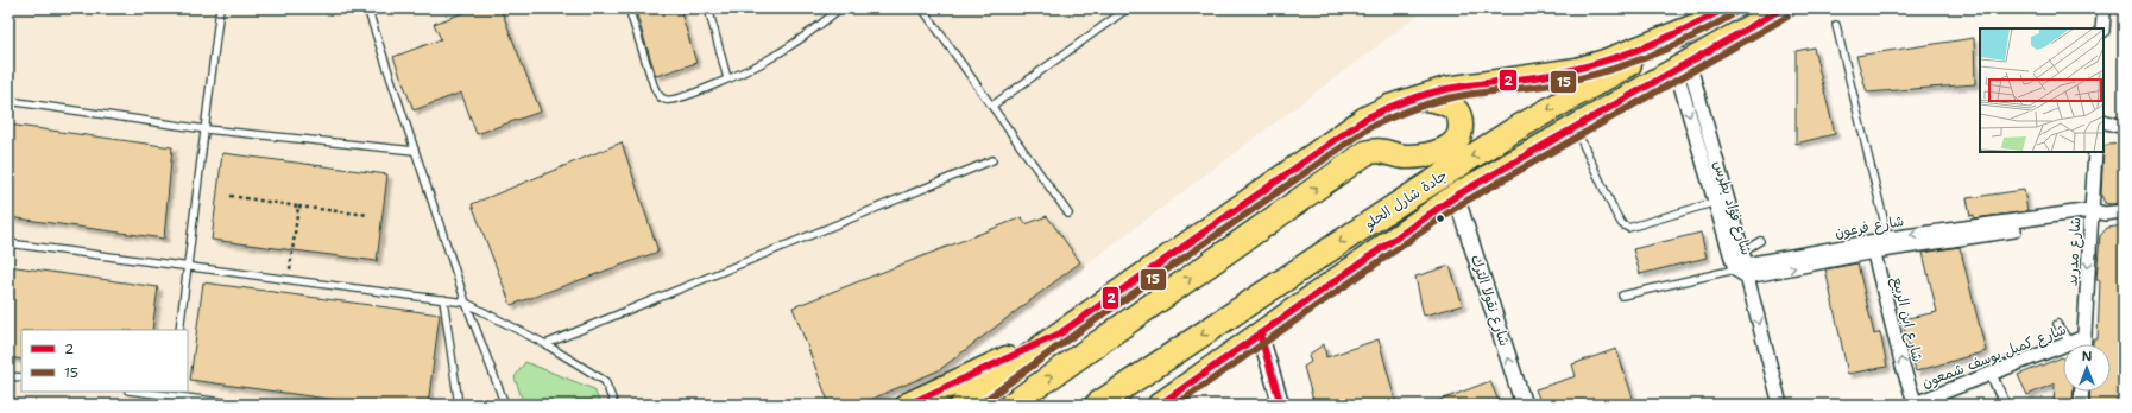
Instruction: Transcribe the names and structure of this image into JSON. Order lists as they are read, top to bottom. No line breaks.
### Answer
{"streets":{"highway":["جادة شارل الحلو"],"street":["شارع فؤاد بطرس","شارع فرعون","شارع مدريد","شارع نقولا الترك","شارع ابن الربيع","شارع كميل يوسف شمعون"]},"crossings":[["جادة شارل الحلو","شارع فؤاد بطرس"],["جادة شارل الحلو","شارع نقولا الترك"],["شارع فؤاد بطرس","شارع فرعون"],["شارع فرعون","شارع مدريد"],["شارع فرعون","شارع ابن الربيع"],["شارع مدريد","شارع كميل يوسف شمعون"],["شارع ابن الربيع","شارع كميل يوسف شمعون"]],"one_way":["شارع مدريد","شارع نقولا الترك","شارع ابن الربيع"],"lines":["transit line 2","transit line 15"],"legend":["2","15"],"north":"top"}
